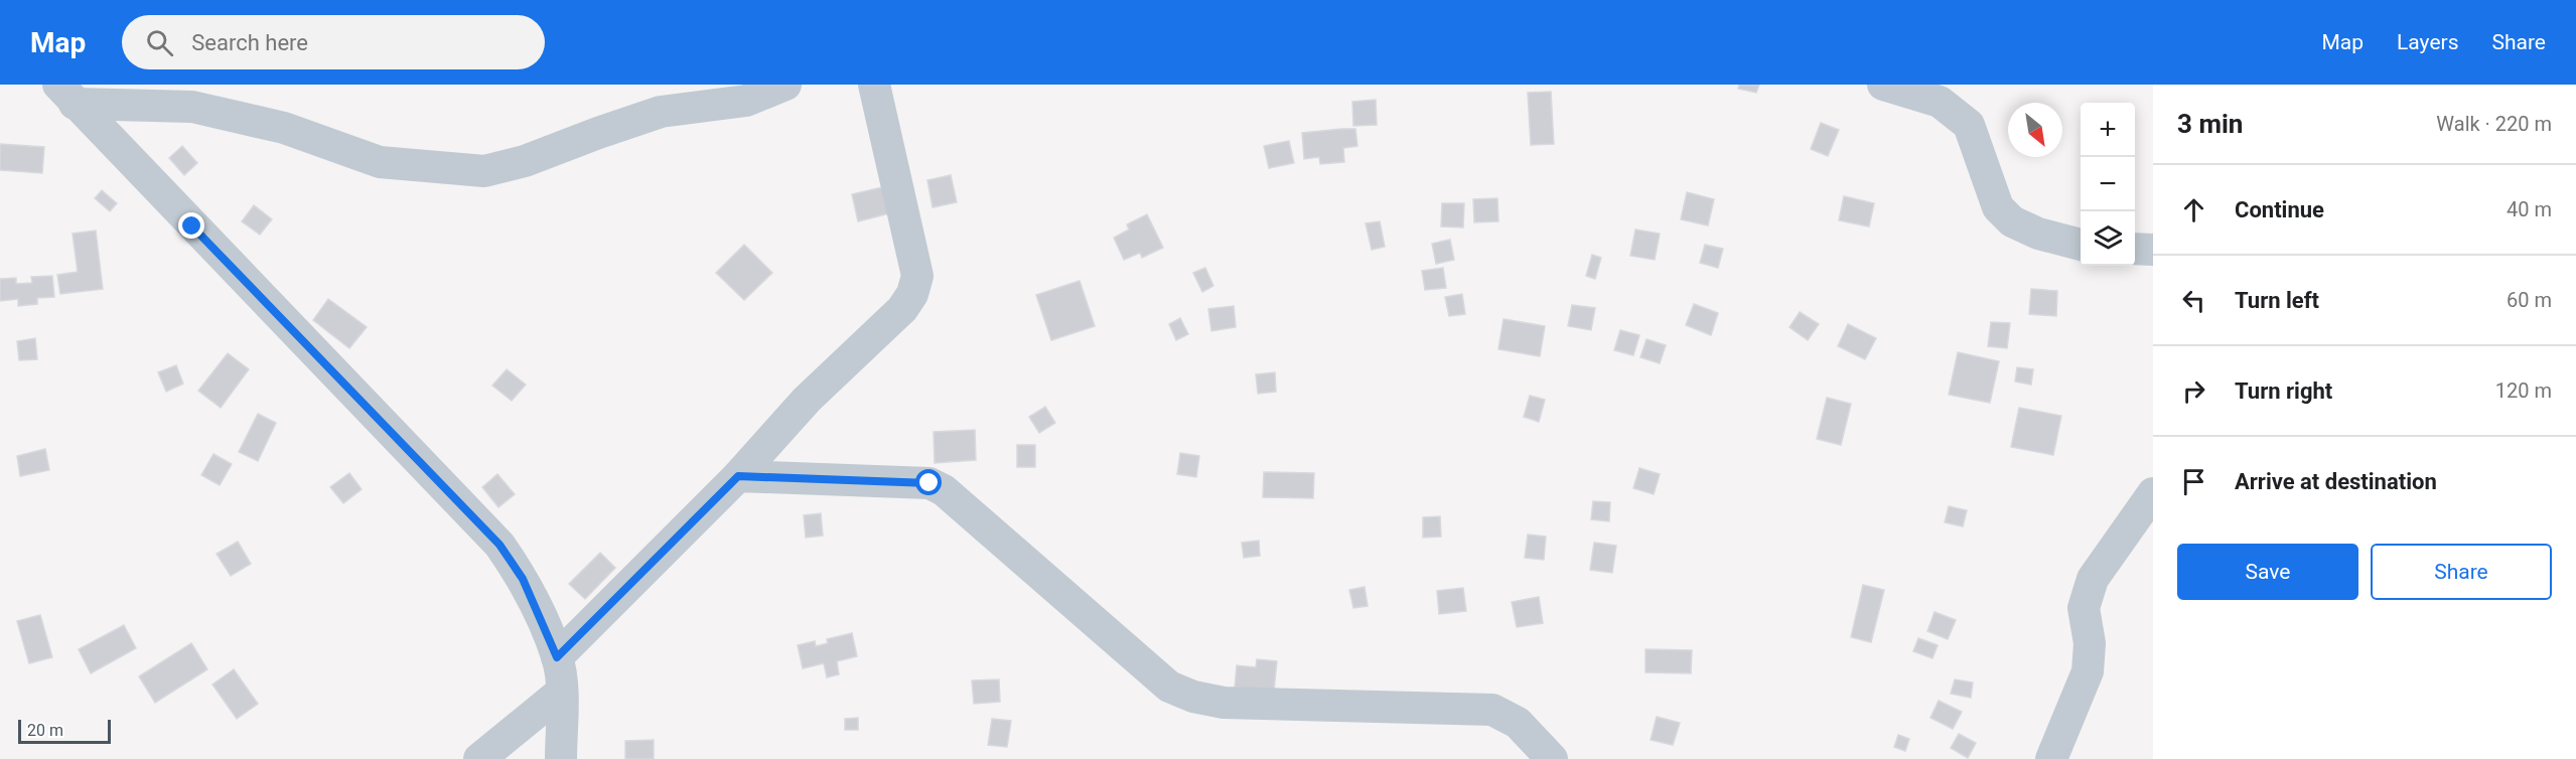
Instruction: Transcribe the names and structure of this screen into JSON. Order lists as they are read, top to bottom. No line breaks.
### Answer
{"scale_bar":"20 m","north":"bottom right","page":{"header":"Map","search":"Search here","nav":["Map","Layers","Share"],"heading":["3 min","Walk · 220 m"],"map_buttons":["+","−"],"list":[["Continue","40 m"],["Turn left","60 m"],["Turn right","120 m"],"Arrive at destination"],"buttons":["Save","Share"],"scale":"20 m"}}
